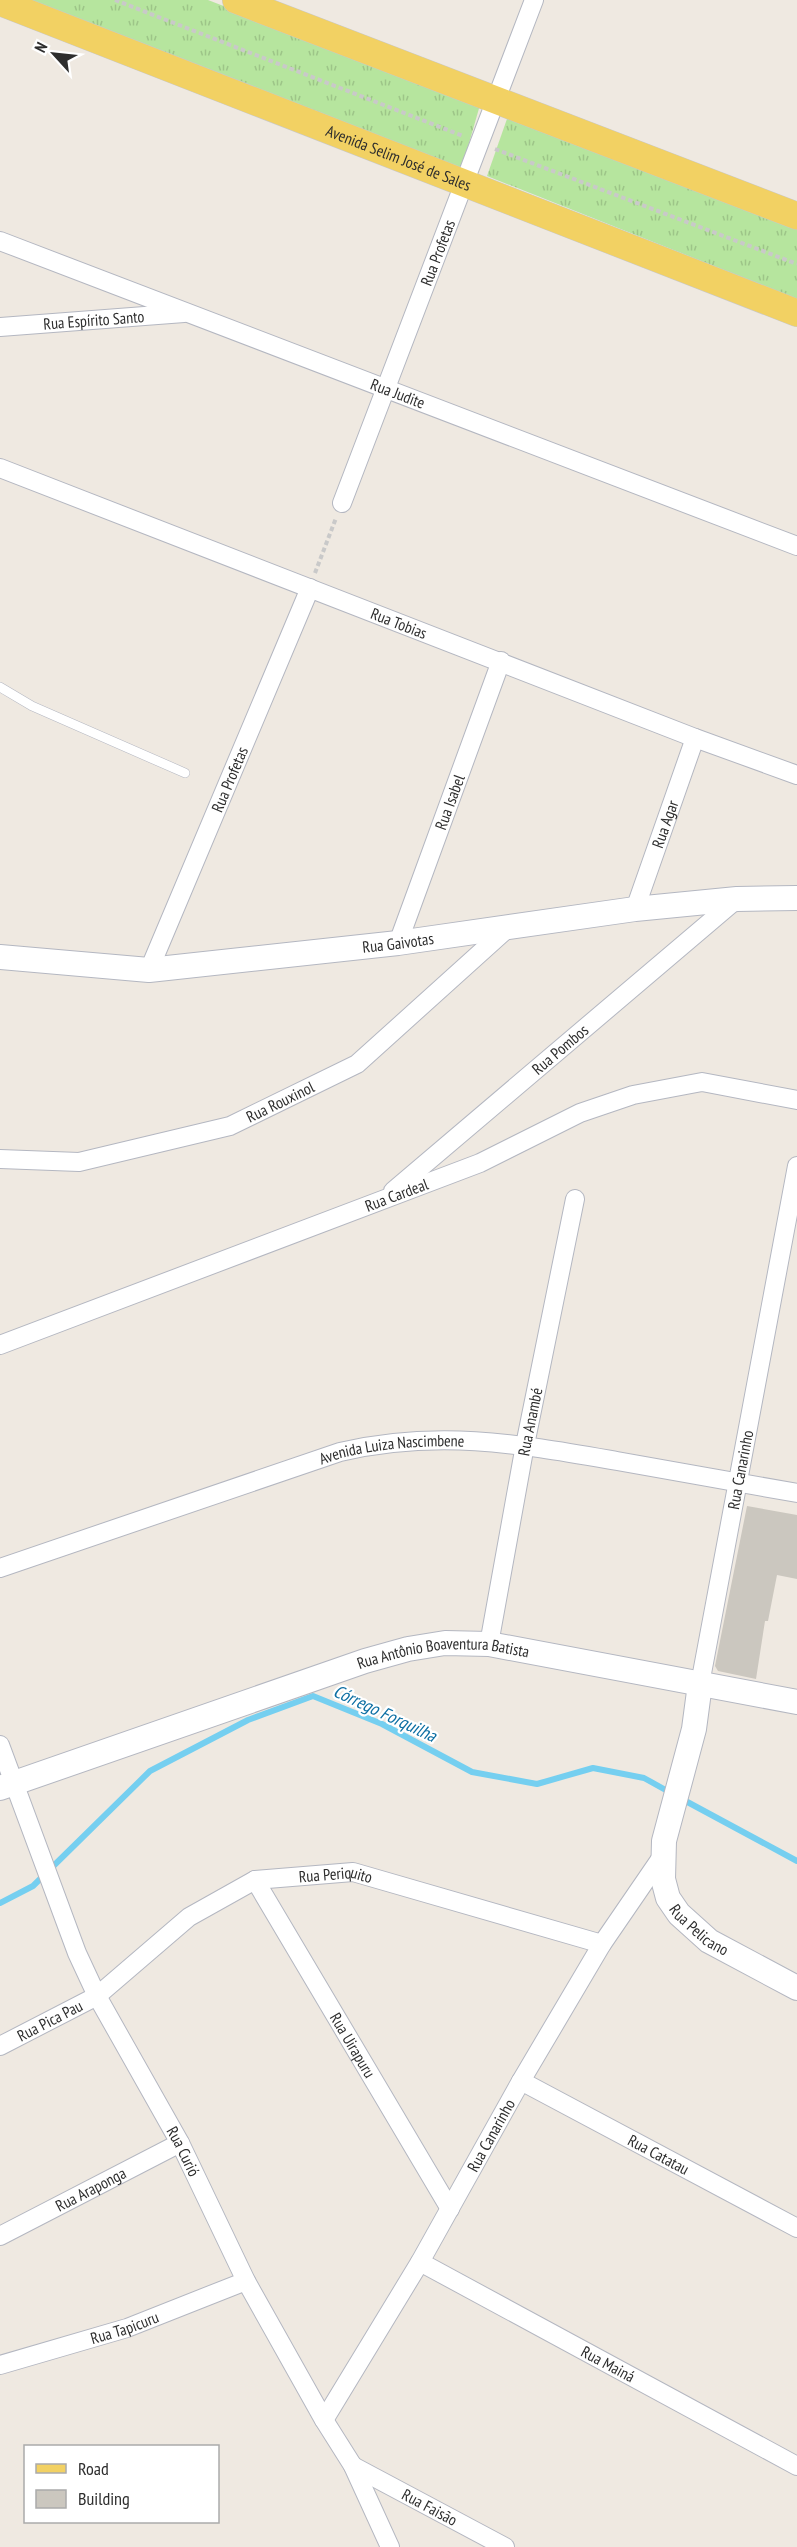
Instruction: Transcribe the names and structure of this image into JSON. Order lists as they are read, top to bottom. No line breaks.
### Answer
{"streets":{"main road":["Avenida Selim José de Sales"],"street":["Rua Profetas","Rua Espírito Santo","Rua Judite","Rua Tobias","Rua Isabel","Rua Agar","Rua Gaivotas","Rua Pombos","Rua Rouxinol","Rua Cardeal","Rua Anambé","Avenida Luiza Nascimbene","Rua Canarinho","Rua Antônio Boaventura Batista","Rua Periquito","Rua Pelicano","Rua Pica Pau","Rua Uirapuru","Rua Curió","Rua Catatau","Rua Araponga","Rua Tapicuru","Rua Mainá","Rua Faisão"]},"crossings":[["Avenida Selim José de Sales","Rua Profetas"],["Rua Profetas","Rua Judite"],["Rua Profetas","Rua Tobias"],["Rua Profetas","Rua Gaivotas"],["Rua Espírito Santo","Rua Judite"],["Rua Tobias","Rua Isabel"],["Rua Tobias","Rua Agar"],["Rua Isabel","Rua Gaivotas"],["Rua Agar","Rua Gaivotas"],["Rua Gaivotas","Rua Pombos"],["Rua Gaivotas","Rua Rouxinol"],["Rua Pombos","Rua Cardeal"],["Rua Anambé","Avenida Luiza Nascimbene"],["Rua Anambé","Rua Antônio Boaventura Batista"],["Avenida Luiza Nascimbene","Rua Canarinho"],["Rua Canarinho","Rua Antônio Boaventura Batista"],["Rua Canarinho","Rua Periquito"],["Rua Canarinho","Rua Pelicano"],["Rua Canarinho","Rua Uirapuru"],["Rua Canarinho","Rua Curió"],["Rua Canarinho","Rua Catatau"],["Rua Canarinho","Rua Mainá"],["Rua Antônio Boaventura Batista","Rua Curió"],["Rua Periquito","Rua Pica Pau"],["Rua Periquito","Rua Uirapuru"],["Rua Periquito","Rua Curió"],["Rua Pica Pau","Rua Curió"],["Rua Curió","Rua Araponga"],["Rua Curió","Rua Tapicuru"],["Rua Curió","Rua Faisão"]],"water":["Córrego Forquilha"],"legend":["Road","Building"],"north":"top left"}
